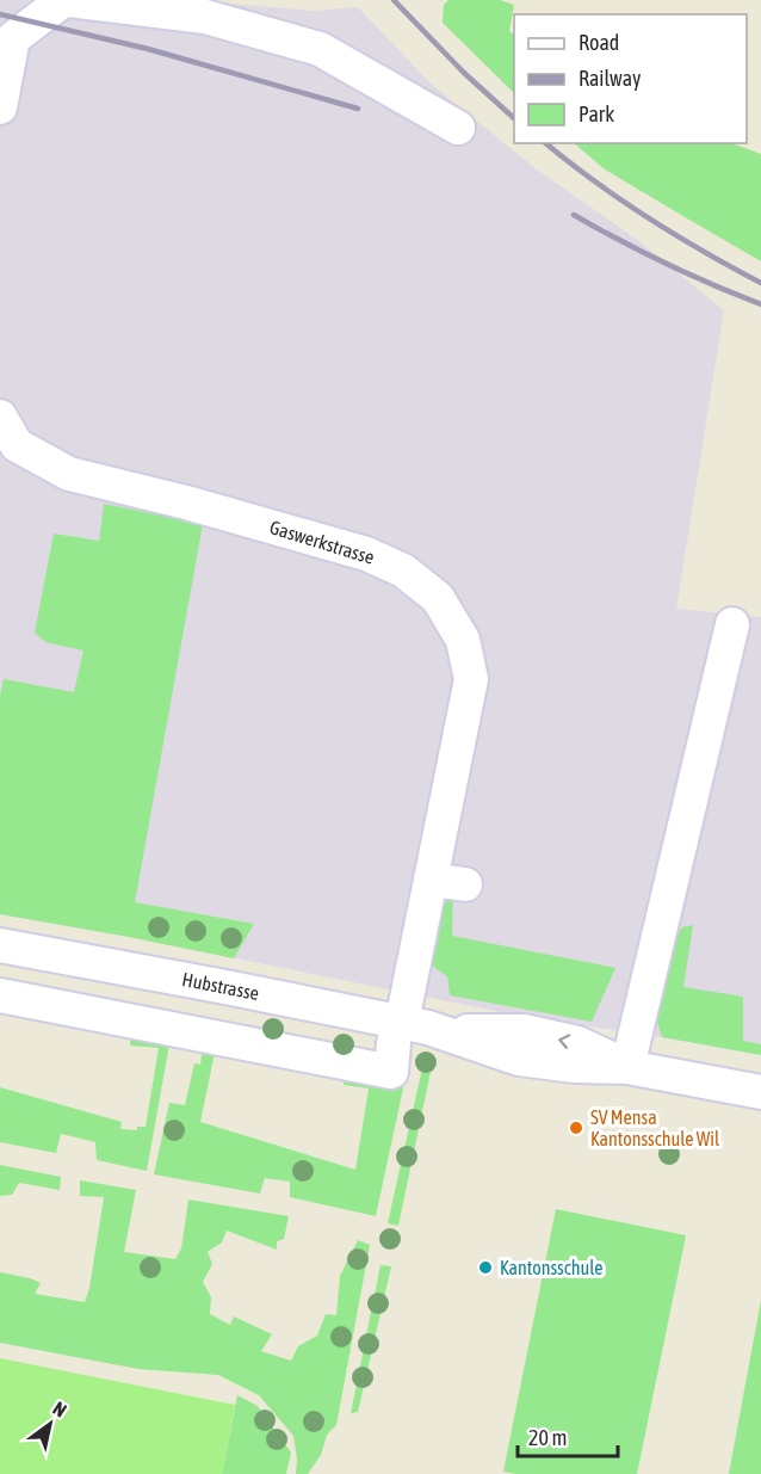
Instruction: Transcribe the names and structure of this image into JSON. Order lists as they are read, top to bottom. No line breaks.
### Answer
{"streets":{"street":["Gaswerkstrasse","Hubstrasse"]},"crossings":[["Gaswerkstrasse","Hubstrasse"]],"places":["SV Mensa Kantonsschule Wil","Kantonsschule"],"legend":["Road","Railway","Park"],"scale_bar":"20 m","north":"top right"}
